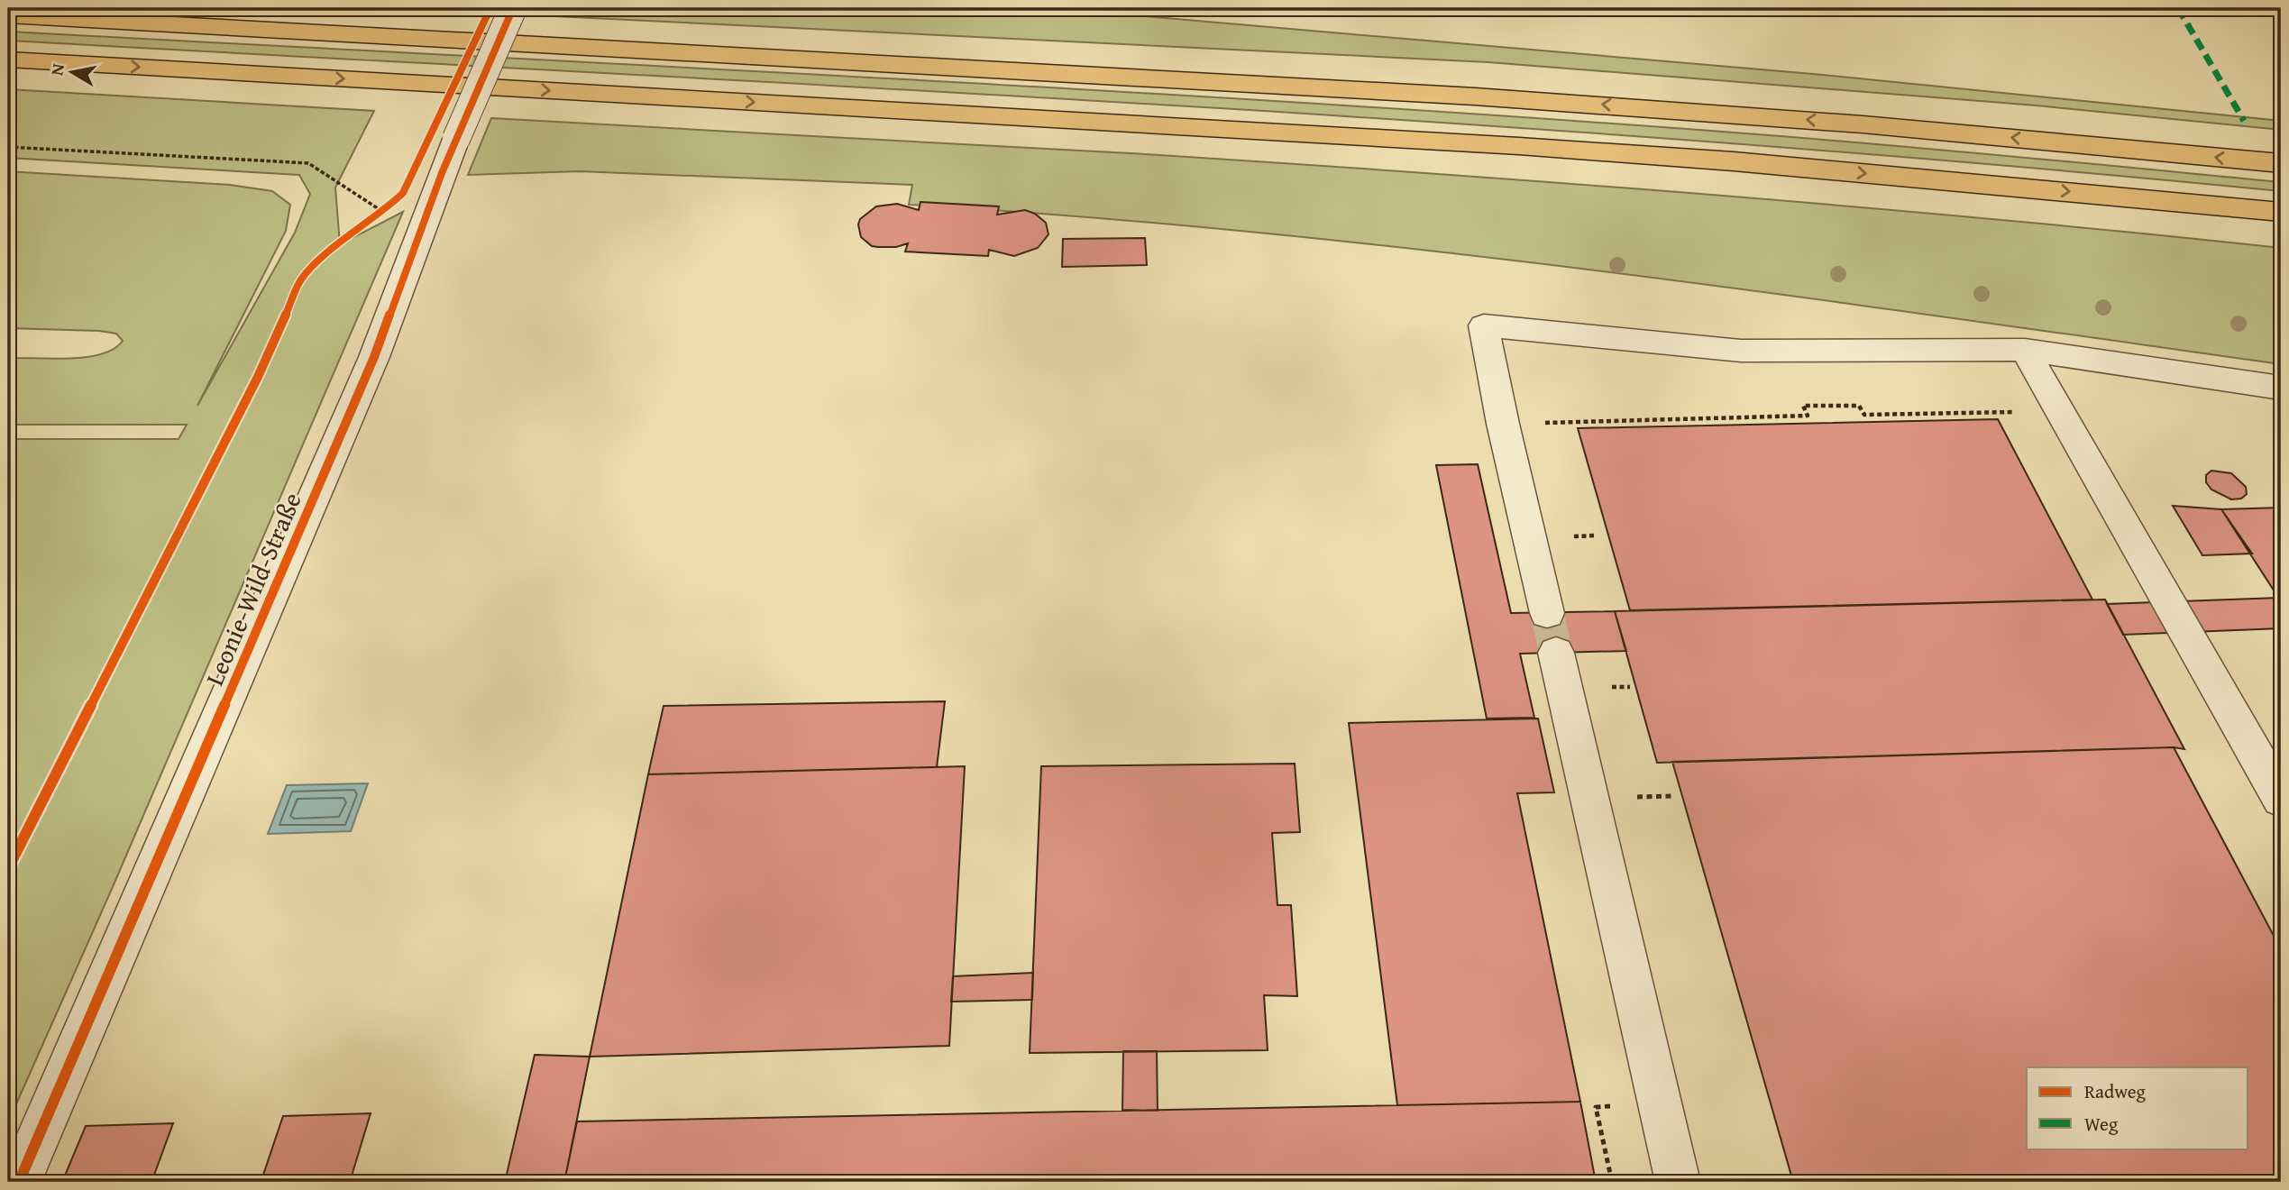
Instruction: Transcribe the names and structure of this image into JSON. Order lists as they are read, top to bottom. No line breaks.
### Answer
{"streets":{"street":["Leonie-Wild-Straße"]},"legend":["Radweg","Weg"],"north":"left"}
